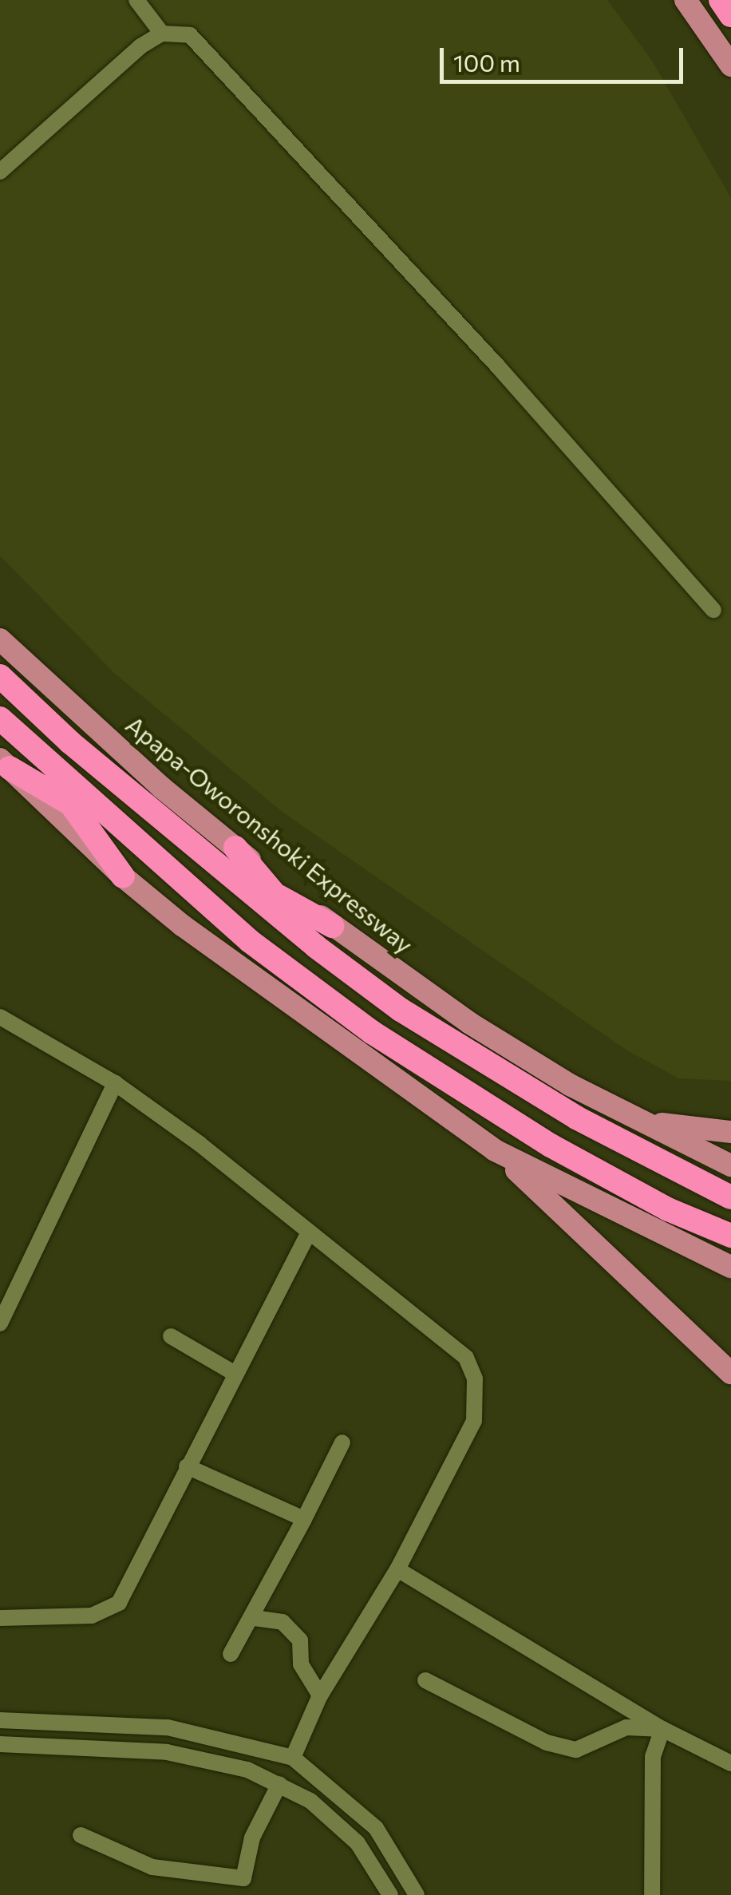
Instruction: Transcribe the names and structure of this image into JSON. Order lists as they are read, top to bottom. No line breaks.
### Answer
{"streets":{"main road":["Apapa-Oworonshoki Expressway"]},"scale_bar":"100 m"}
